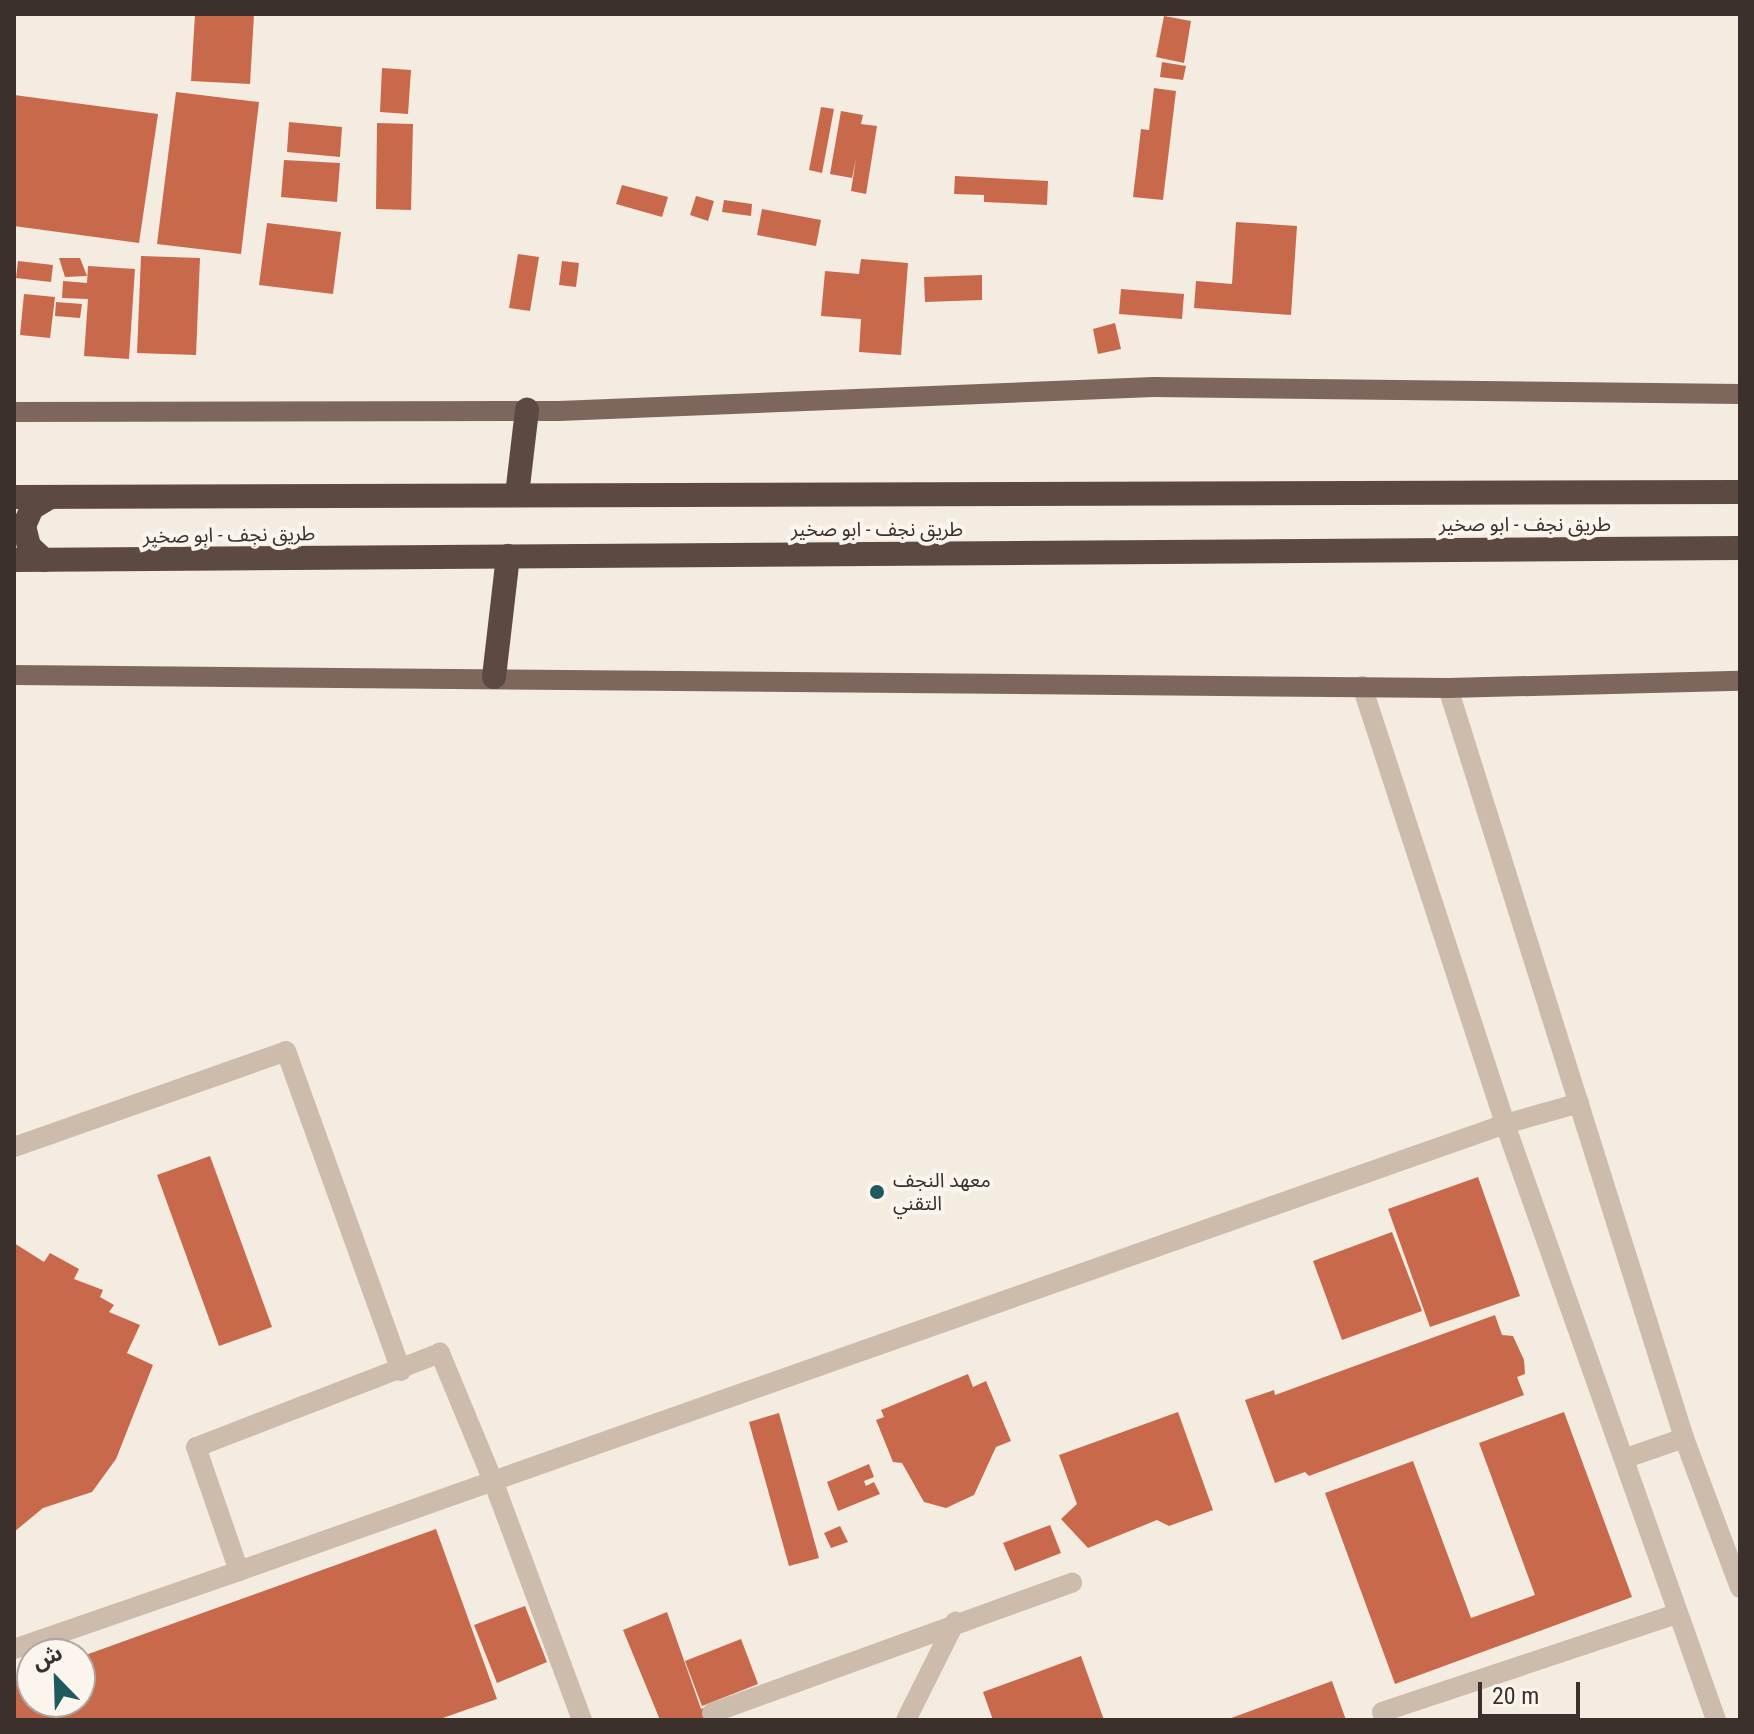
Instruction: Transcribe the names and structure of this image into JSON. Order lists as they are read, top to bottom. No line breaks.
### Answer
{"streets":{"highway":["طريق نجف - ابو صخير"]},"places":["معهد النجف التقني"],"scale_bar":"20 m","north":"top left"}
